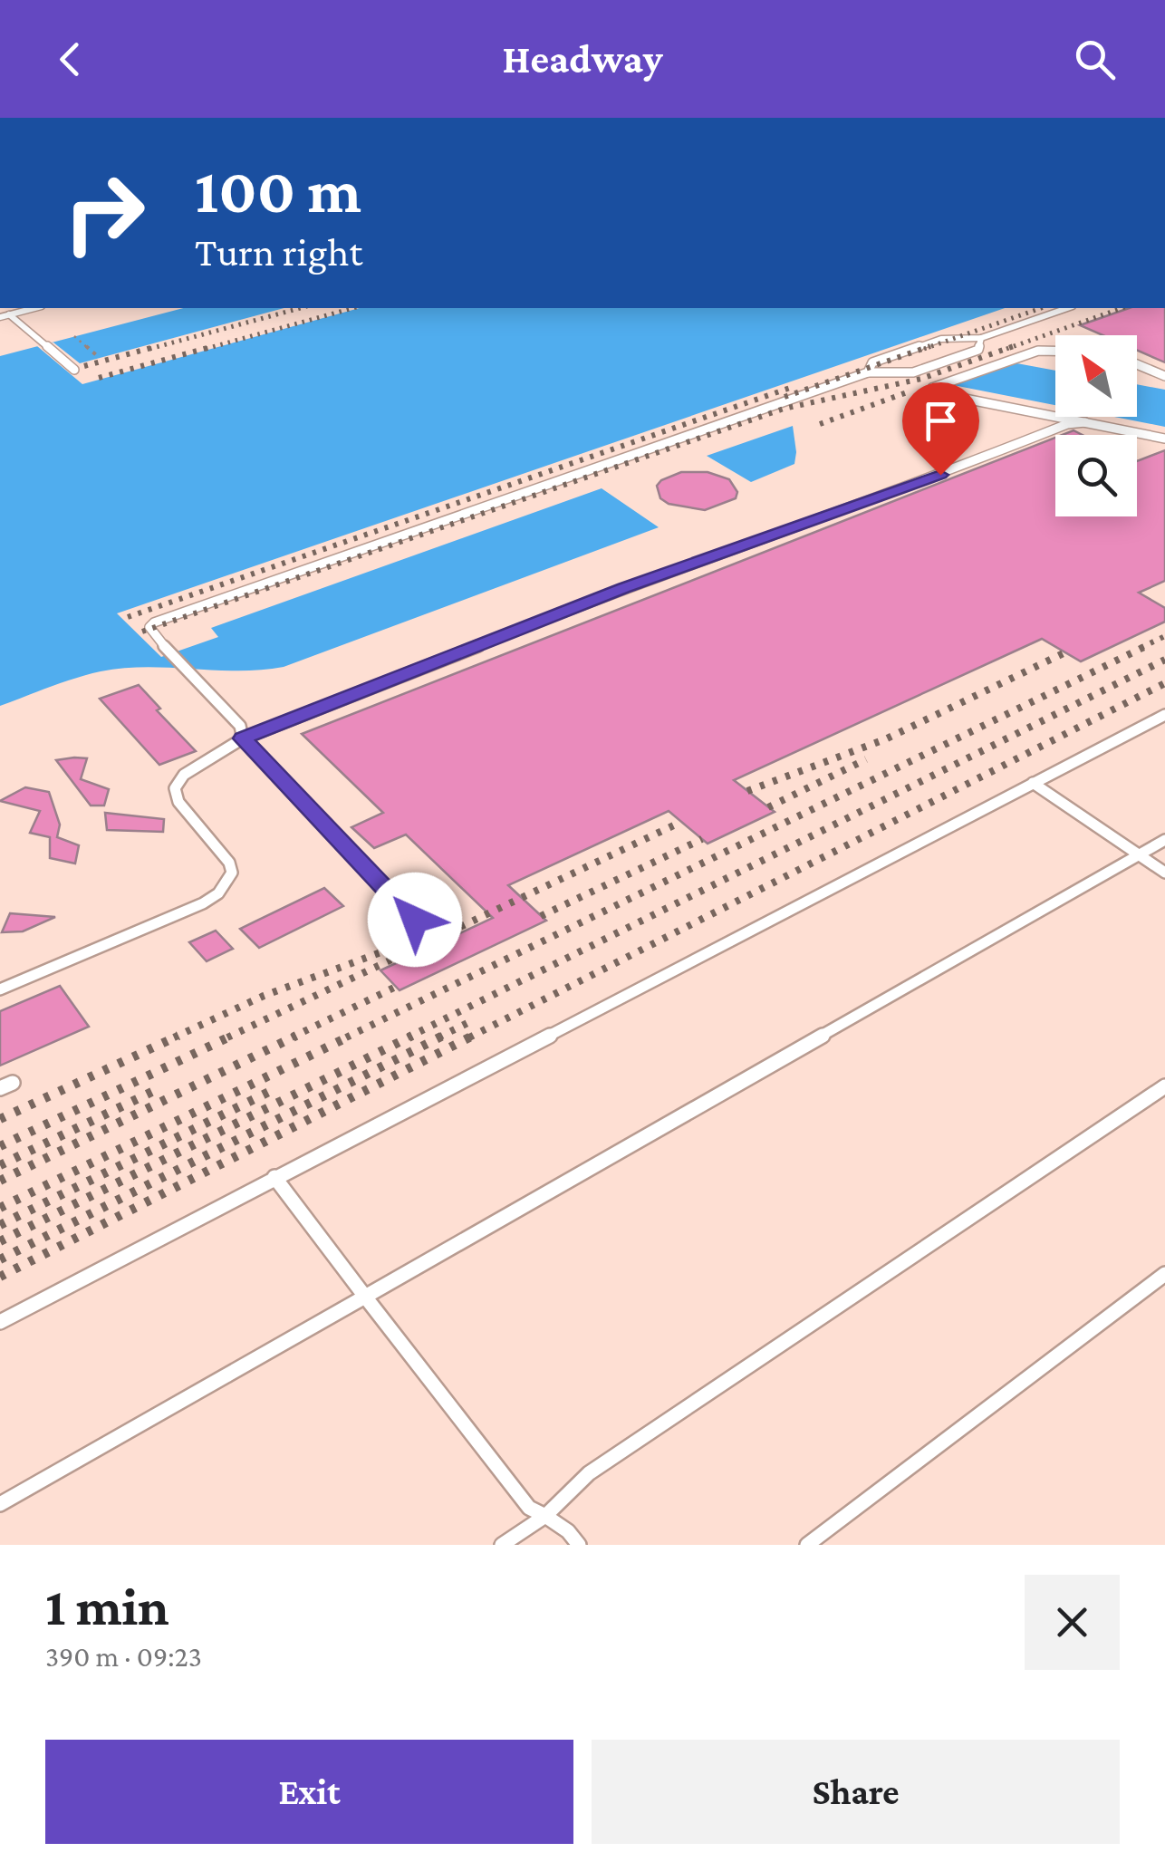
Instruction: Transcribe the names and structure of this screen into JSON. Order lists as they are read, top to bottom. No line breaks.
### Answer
{"north":"top left","page":{"header":"Headway","turn":["100 m","Turn right"],"heading":["1 min","390 m · 09:23"],"buttons":["Exit","Share"]}}
